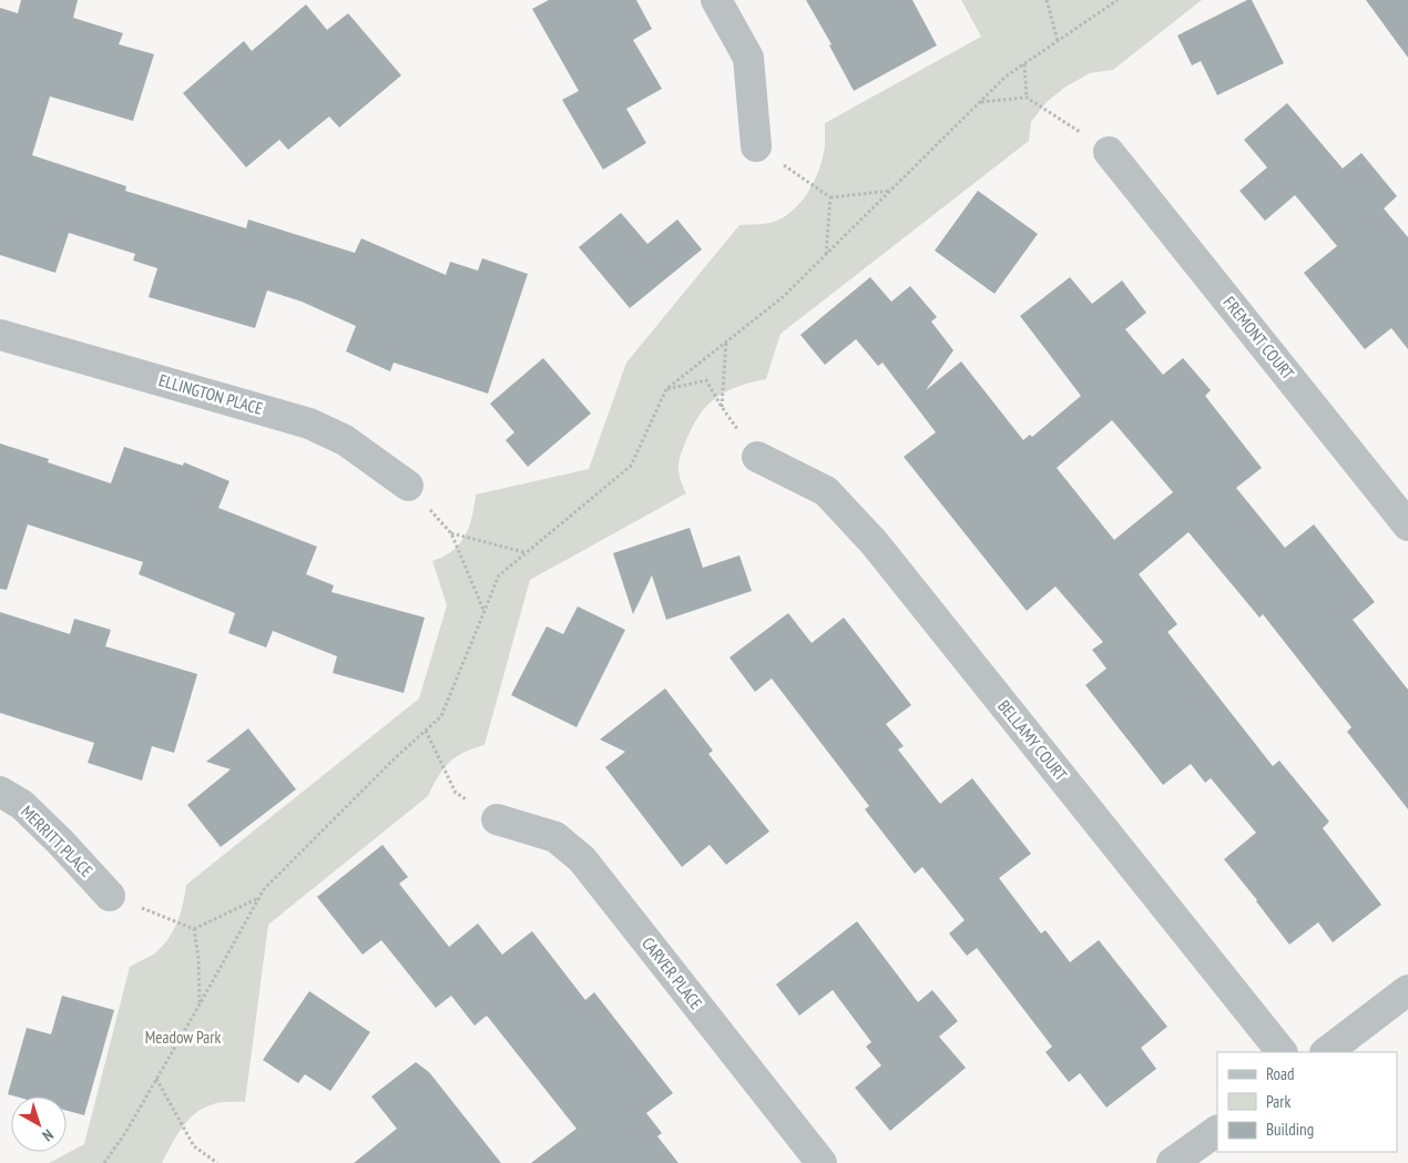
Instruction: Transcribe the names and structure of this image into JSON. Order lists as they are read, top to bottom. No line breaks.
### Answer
{"streets":{"street":["FREMONT COURT","ELLINGTON PLACE","BELLAMY COURT","MERRITT PLACE","CARVER PLACE"]},"parks":["Meadow Park"],"legend":["Road","Park","Building"],"north":"bottom right"}
